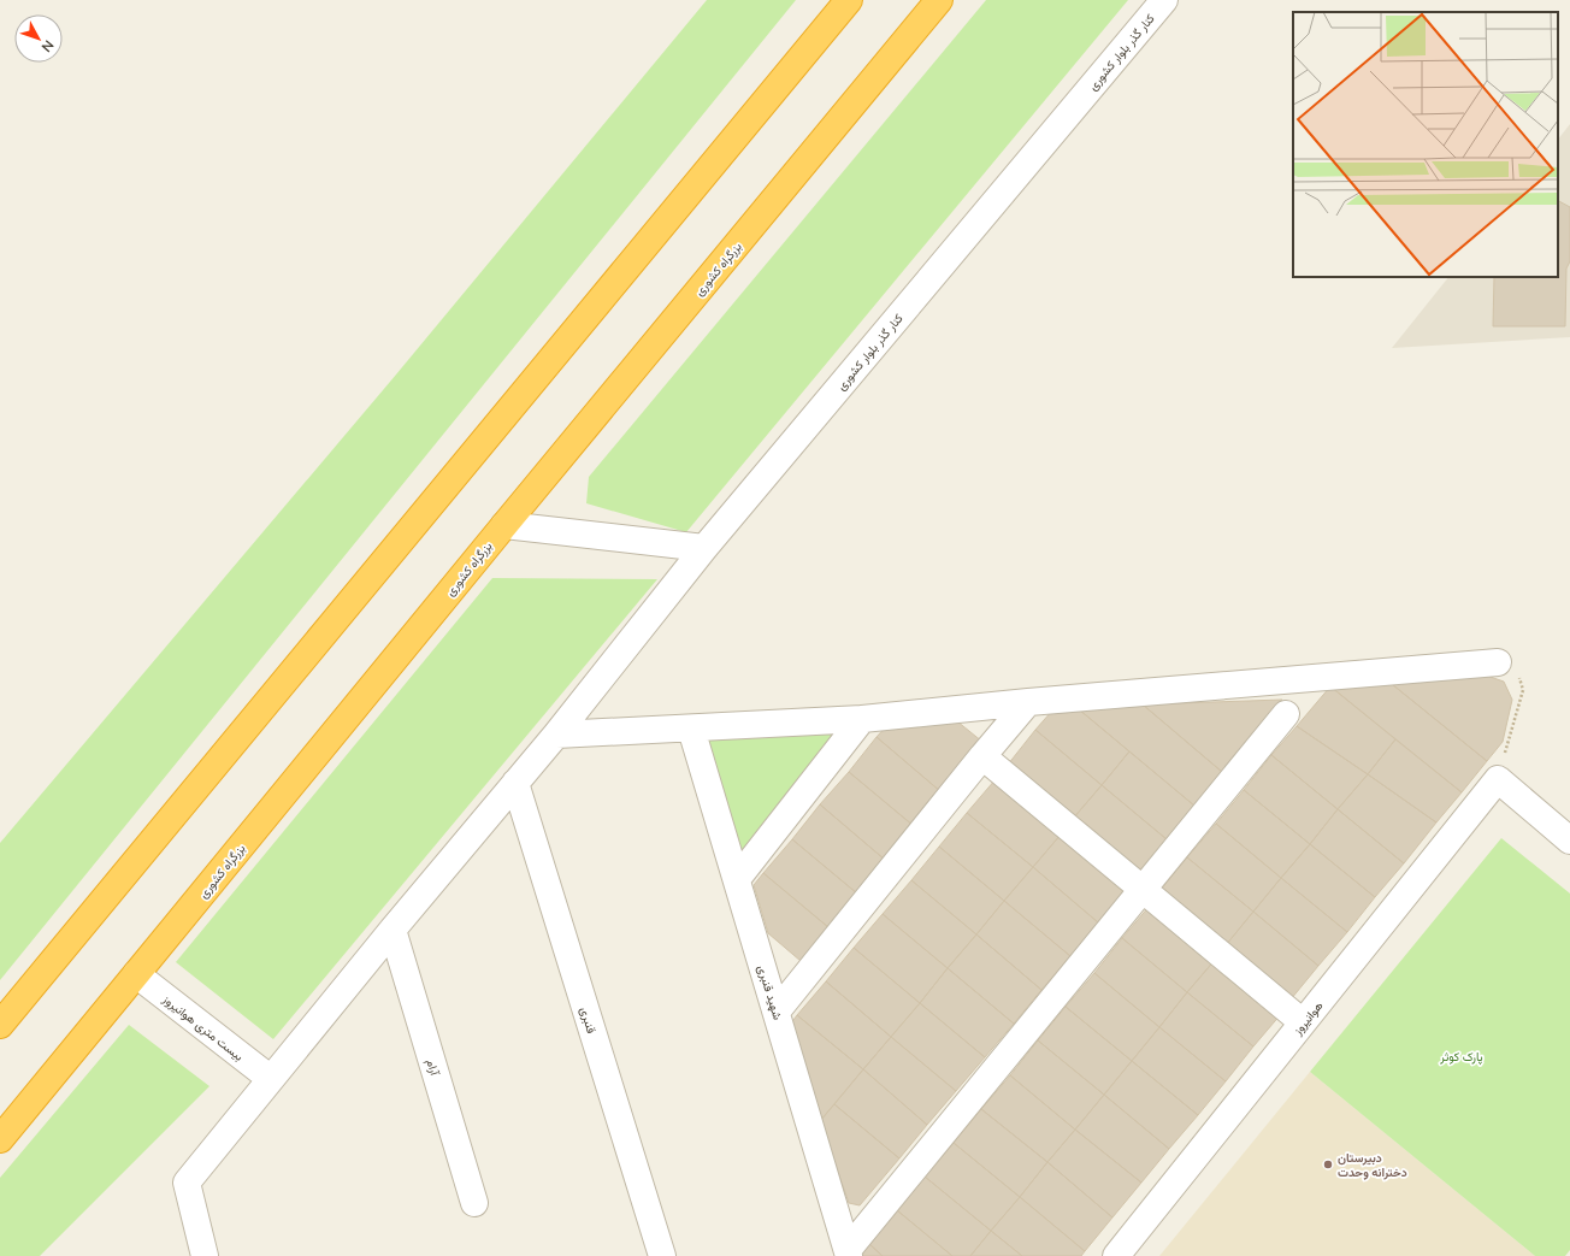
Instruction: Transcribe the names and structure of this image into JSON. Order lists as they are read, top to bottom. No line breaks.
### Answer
{"streets":{"highway":["بزرگراه کشوری"],"street":["کنار گذر بلوار کشوری","شهید قنبری","هوانیروز","قنبری","بیست متری هوانیروز","آرام"]},"crossings":[["کنار گذر بلوار کشوری","قنبری"],["کنار گذر بلوار کشوری","بیست متری هوانیروز"],["کنار گذر بلوار کشوری","آرام"],["بزرگراه کشوری","بیست متری هوانیروز"]],"parks":["پارک کوثر"],"places":["دبیرستان دخترانه وحدت"],"north":"bottom right"}
